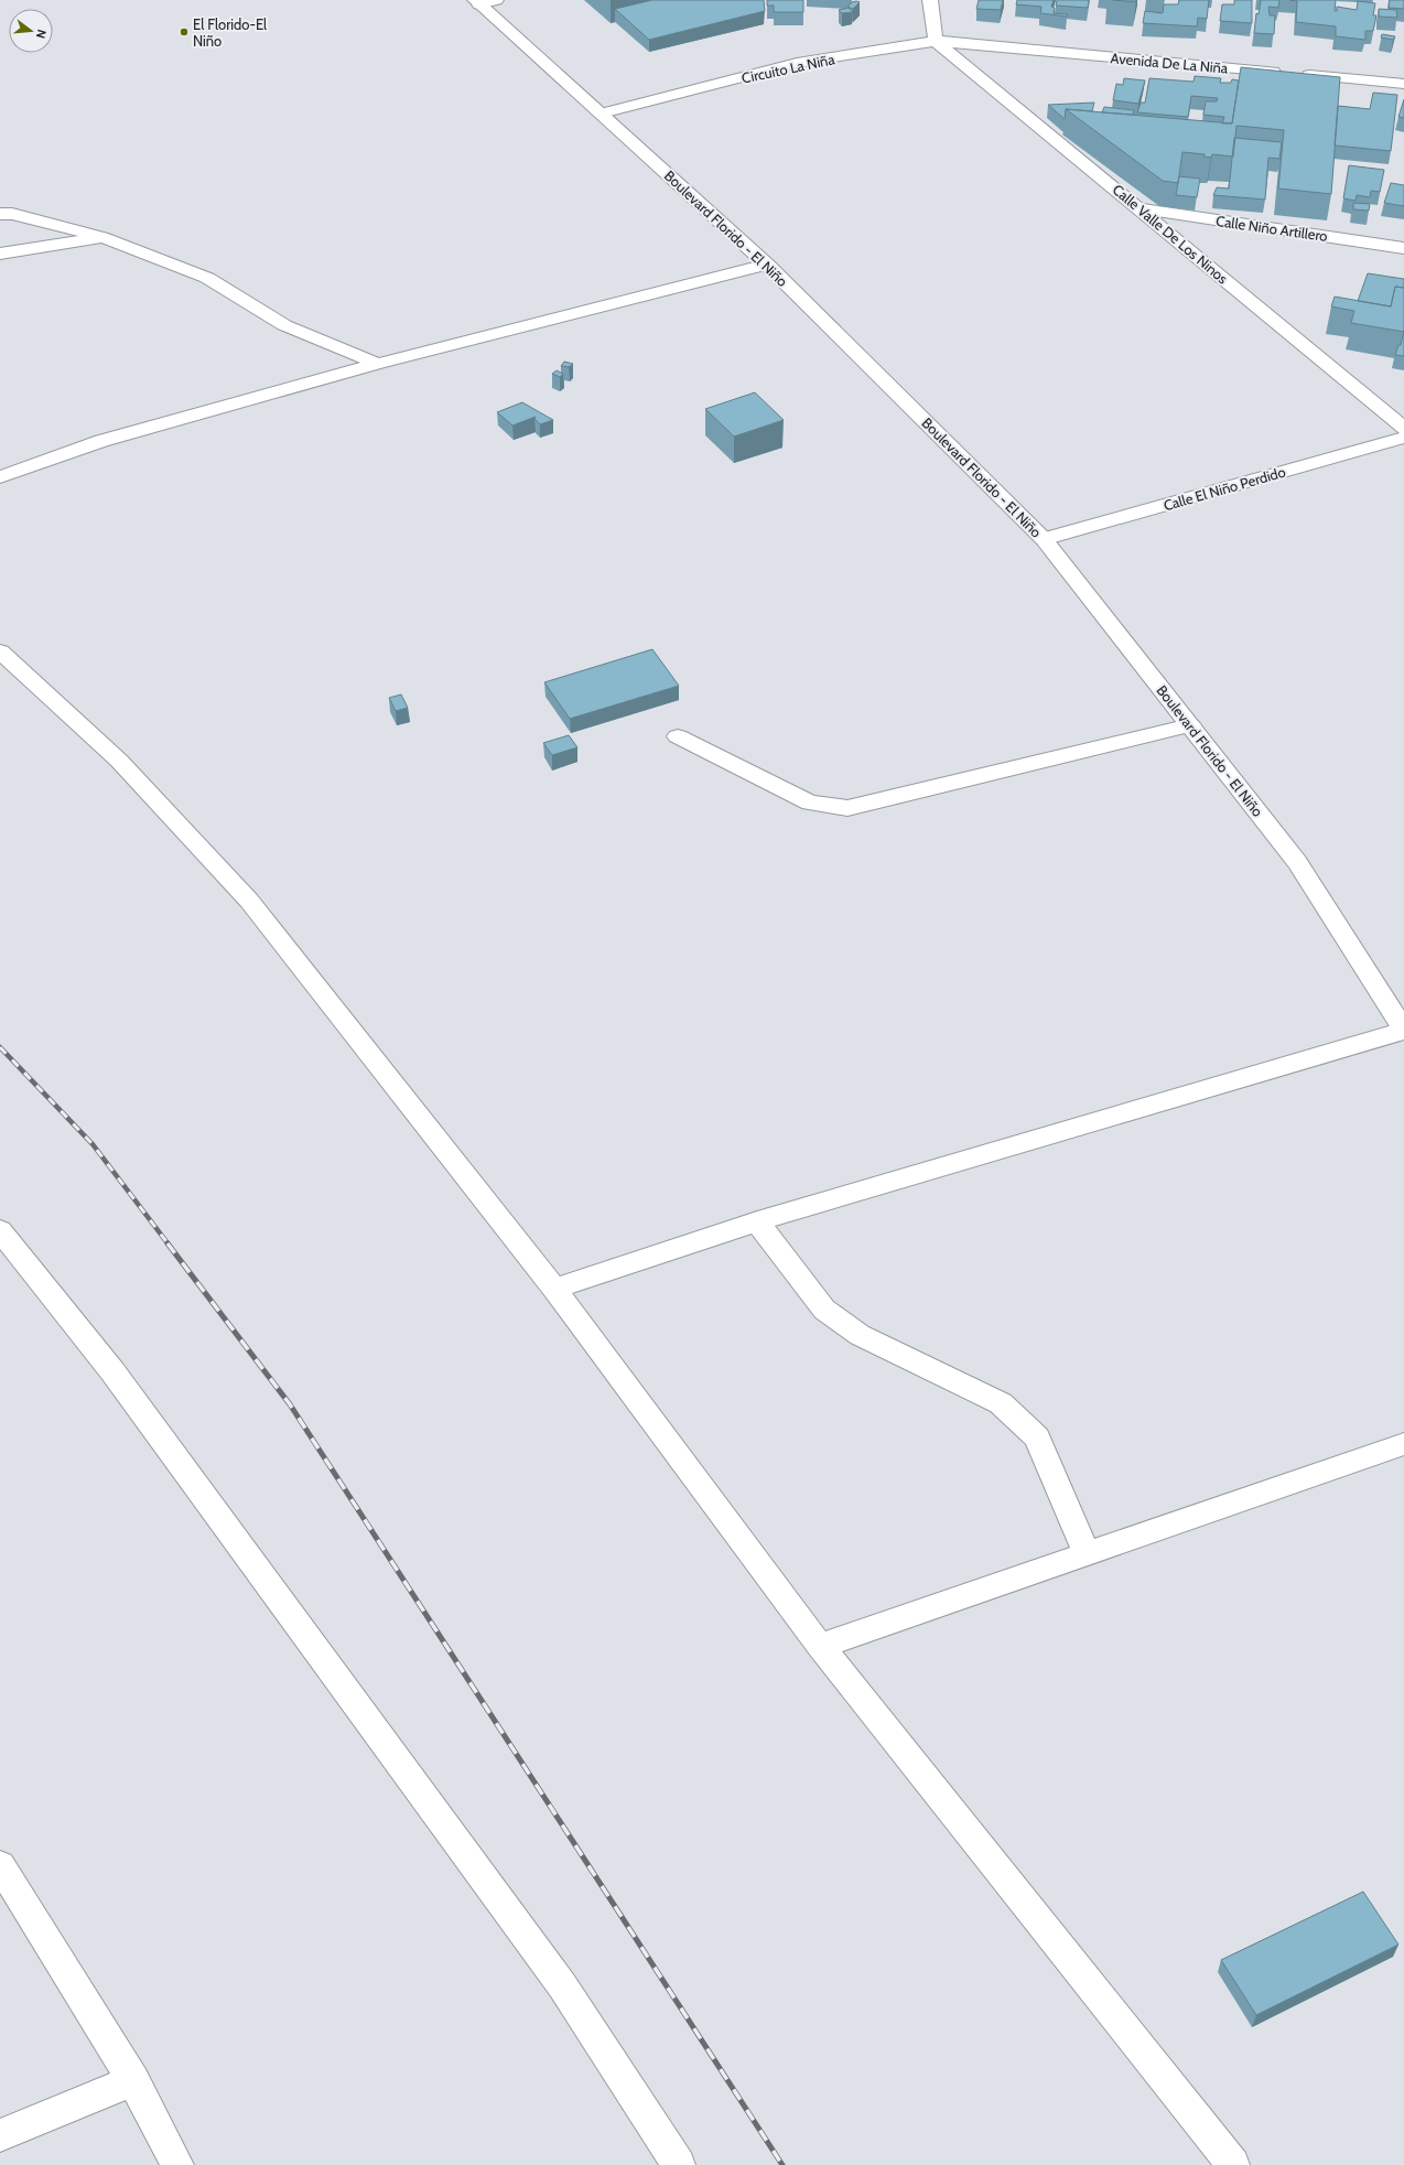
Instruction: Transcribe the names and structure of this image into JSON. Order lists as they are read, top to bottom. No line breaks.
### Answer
{"streets":{"street":["Avenida De La Niña","Circuito La Niña","Boulevard Florido - El Niño","Calle Niño Artillero","Calle Valle De Los Ninos","Calle El Niño Perdido"]},"crossings":[["Avenida De La Niña","Circuito La Niña"],["Avenida De La Niña","Calle Valle De Los Ninos"],["Circuito La Niña","Boulevard Florido - El Niño"],["Circuito La Niña","Calle Valle De Los Ninos"],["Boulevard Florido - El Niño","Calle El Niño Perdido"],["Calle Niño Artillero","Calle Valle De Los Ninos"]],"places":["El Florido-El Niño"],"north":"right"}
